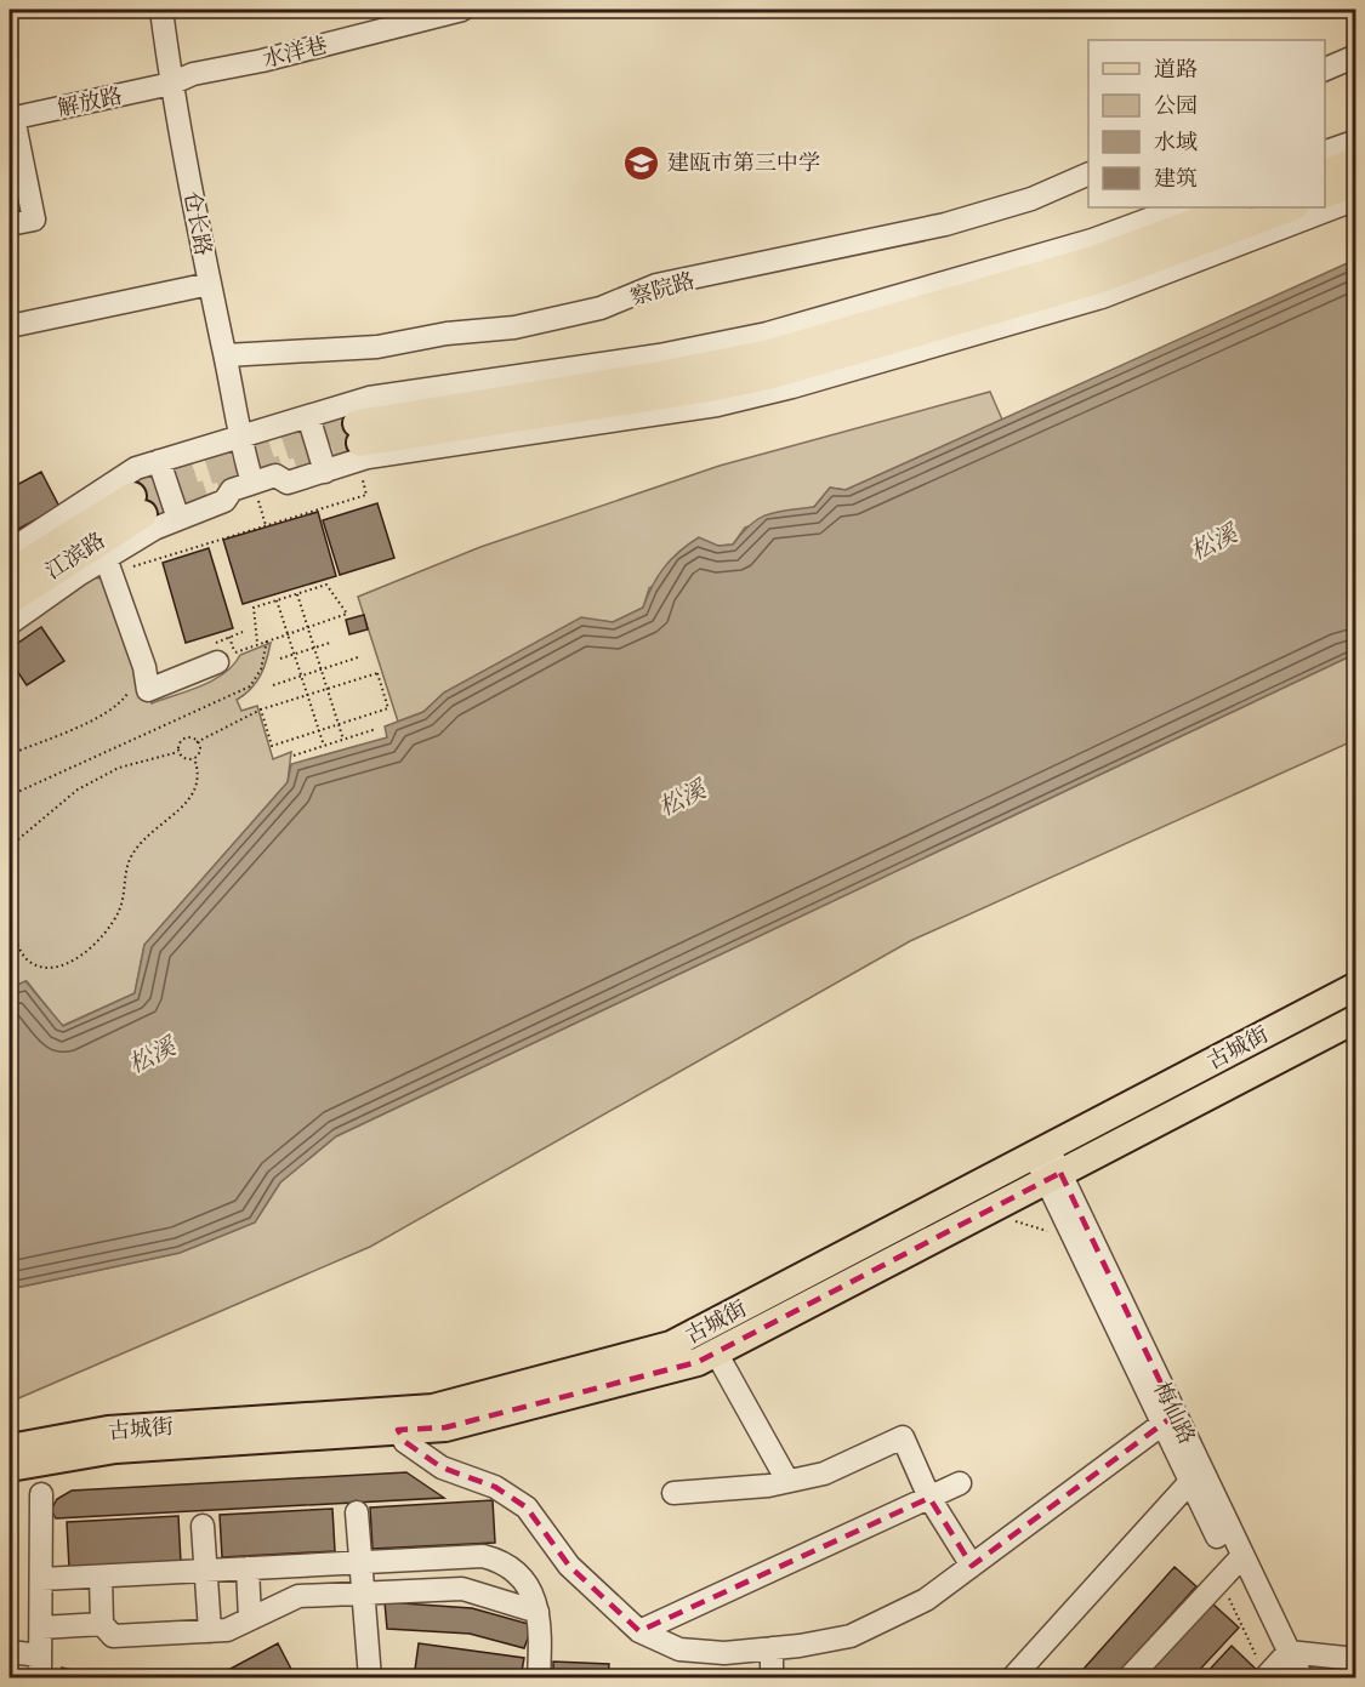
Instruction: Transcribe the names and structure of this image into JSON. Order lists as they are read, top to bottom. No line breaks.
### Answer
{"streets":{"main road":["江滨路","古城街"],"street":["水洋巷","解放路","仓长路","察院路","梅仙路"]},"crossings":[["水洋巷","解放路"],["水洋巷","仓长路"],["解放路","仓长路"],["仓长路","察院路"],["古城街","梅仙路"]],"water":["松溪"],"places":{"school or university":["建瓯市第三中学"]},"legend":["道路","公园","水域","建筑"]}
